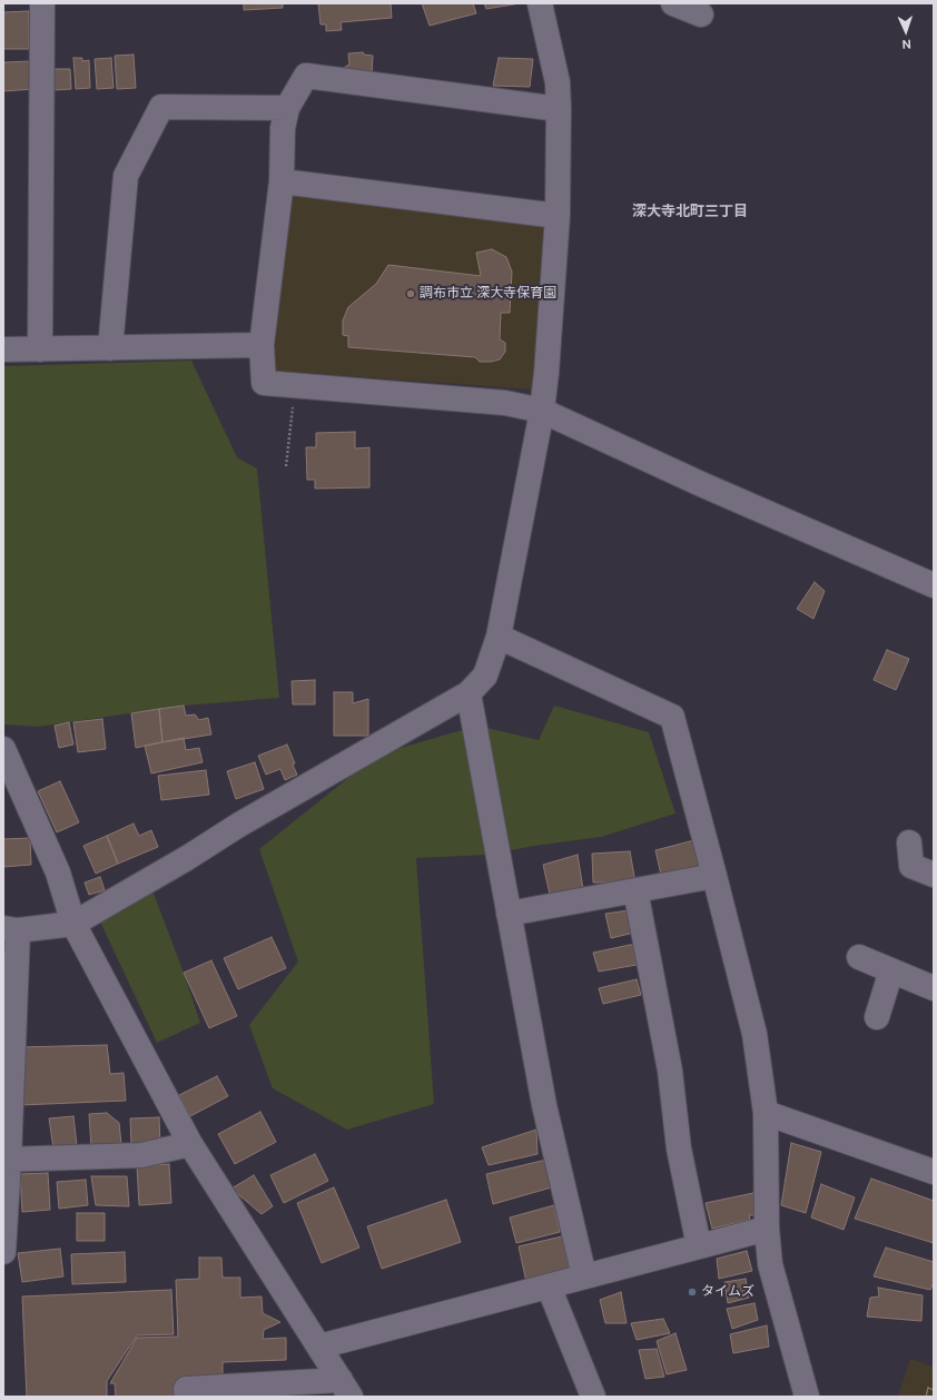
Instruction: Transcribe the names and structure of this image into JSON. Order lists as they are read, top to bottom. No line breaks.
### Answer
{"districts":["深大寺北町三丁目"],"places":["調布市立 深大寺保育園","タイムズ"],"north":"bottom"}
